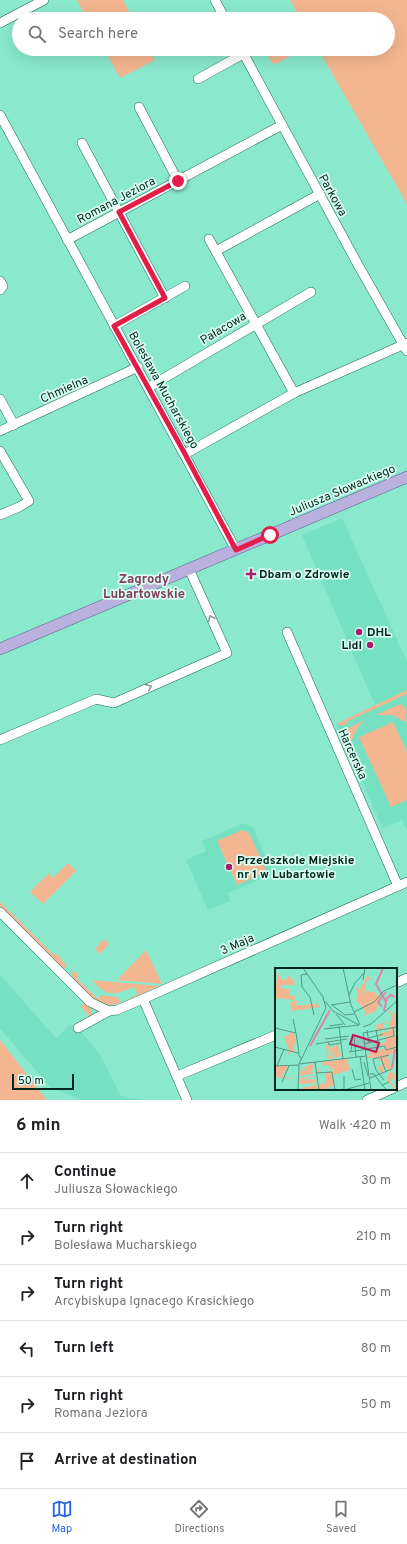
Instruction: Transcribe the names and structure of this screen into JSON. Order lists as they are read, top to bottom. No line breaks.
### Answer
{"streets":{"main road":["Juliusza Słowackiego"],"street":["Parkowa","Romana Jeziora","Pałacowa","Chmielna","Bolesława Mucharskiego","Harcerska","3 Maja"]},"crossings":[["Parkowa","Romana Jeziora"],["Romana Jeziora","Bolesława Mucharskiego"],["Pałacowa","Bolesława Mucharskiego"],["Chmielna","Bolesława Mucharskiego"],["Bolesława Mucharskiego","Juliusza Słowackiego"],["Harcerska","3 Maja"]],"districts":["Zagrody Lubartowskie"],"places":{"health":["Dbam o Zdrowie"],"other":["DHL","Lidl","Przedszkole Miejskie nr 1 w Lubartowie"]},"scale_bar":"50 m","page":{"search":"Search here","scale":"50 m","heading":["6 min","Walk · 420 m"],"list":[["Continue","Juliusza Słowackiego","30 m"],["Turn right","Bolesława Mucharskiego","210 m"],["Turn right","Arcybiskupa Ignacego Krasickiego","50 m"],["Turn left","80 m"],["Turn right","Romana Jeziora","50 m"],"Arrive at destination"],"nav":["Map","Directions","Saved"]}}
